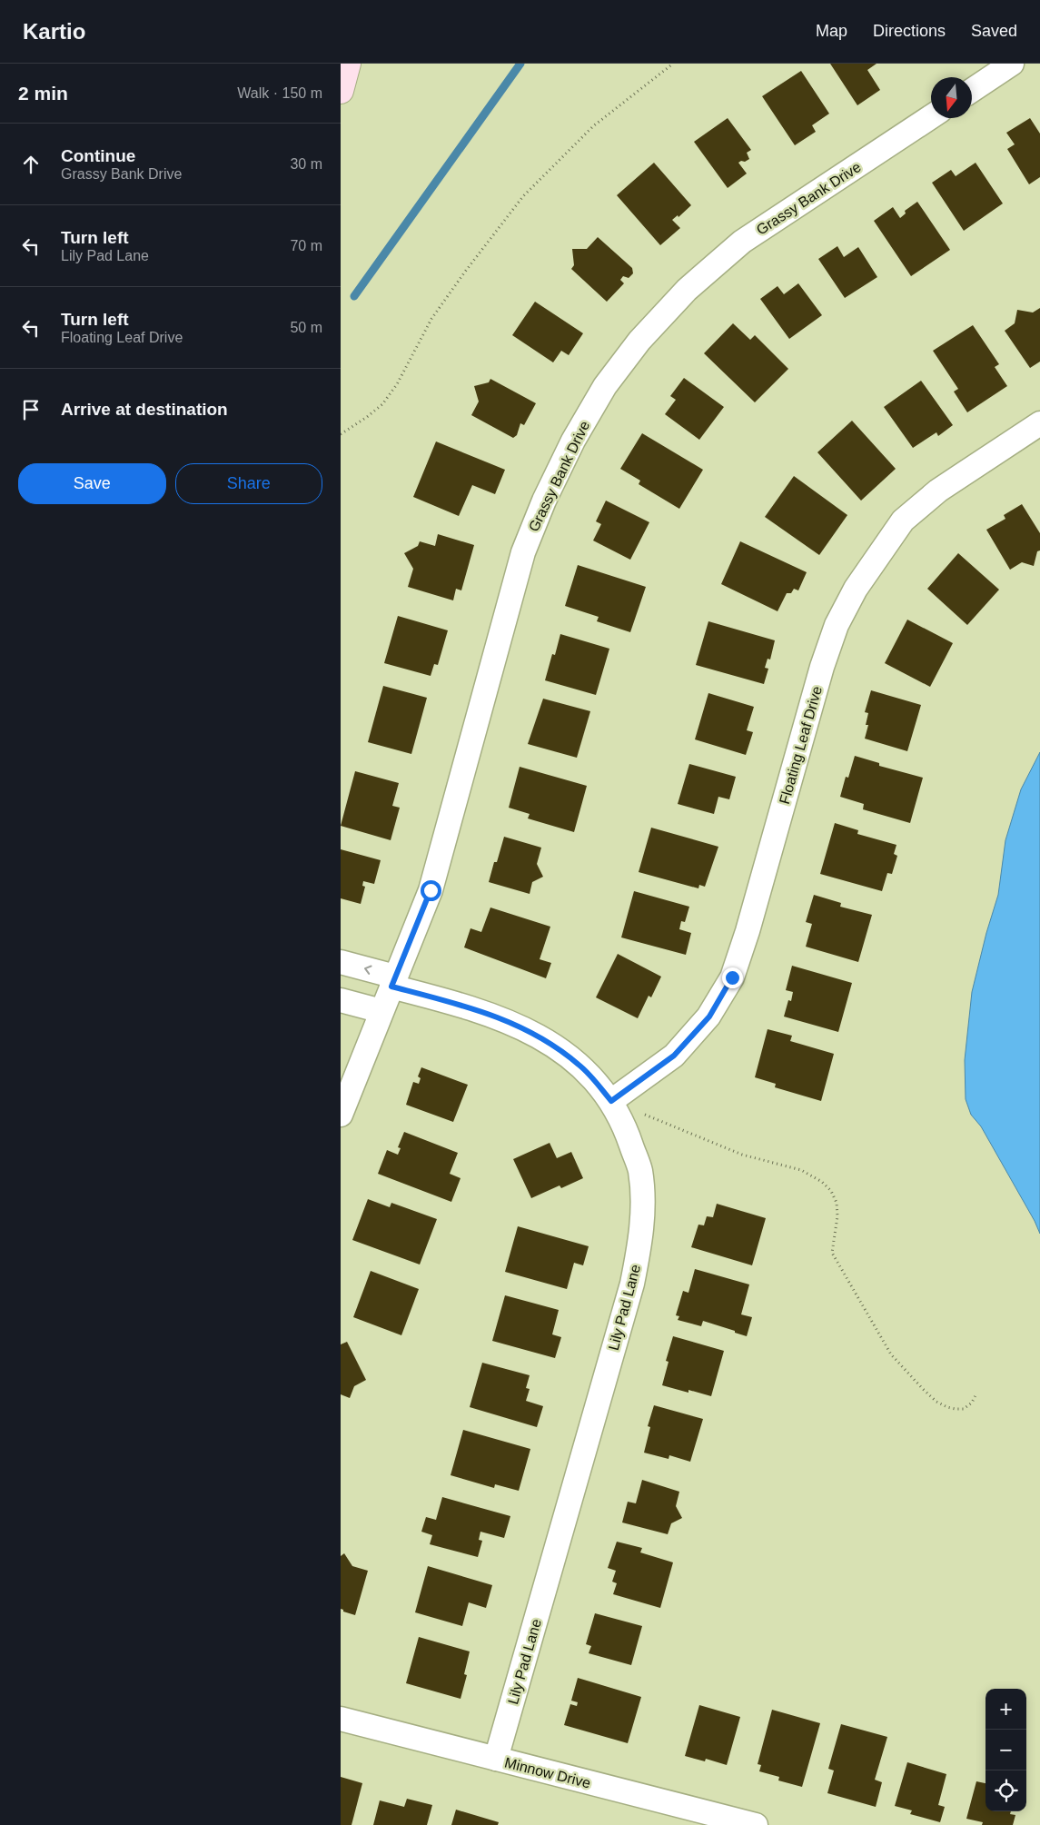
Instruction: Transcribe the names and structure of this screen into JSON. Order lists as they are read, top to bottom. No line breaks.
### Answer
{"streets":{"street":["Grassy Bank Drive","Floating Leaf Drive","Lily Pad Lane","Minnow Drive"]},"crossings":[["Grassy Bank Drive","Lily Pad Lane"],["Floating Leaf Drive","Lily Pad Lane"],["Lily Pad Lane","Minnow Drive"]],"north":"bottom","page":{"header":"Kartio","nav":["Map","Directions","Saved"],"heading":["2 min","Walk · 150 m"],"list":[["Continue","Grassy Bank Drive","30 m"],["Turn left","Lily Pad Lane","70 m"],["Turn left","Floating Leaf Drive","50 m"],"Arrive at destination"],"buttons":["Save","Share"],"map_buttons":["+","−"]}}
